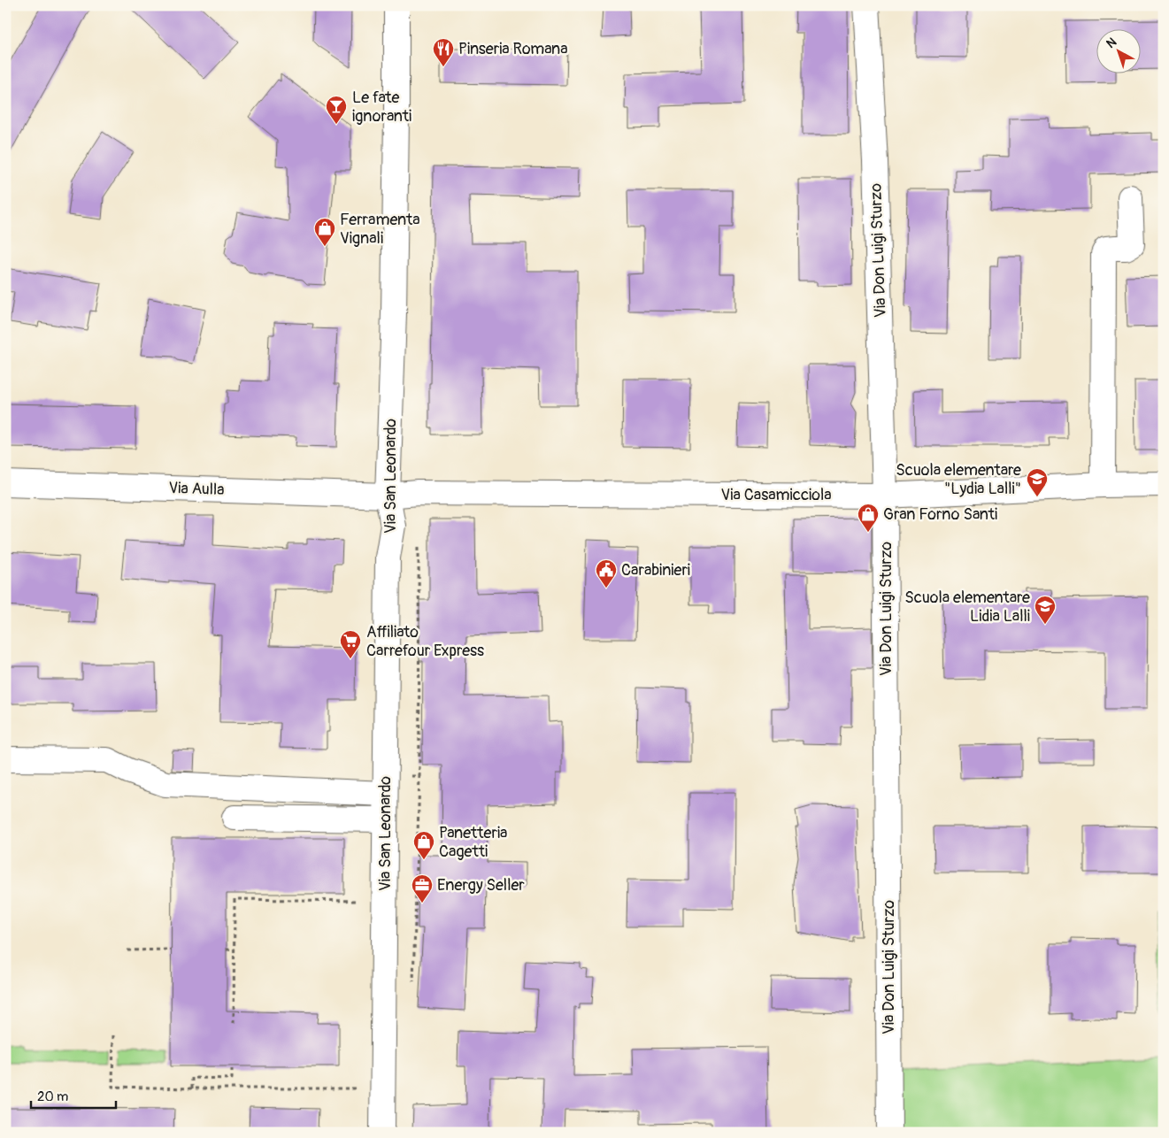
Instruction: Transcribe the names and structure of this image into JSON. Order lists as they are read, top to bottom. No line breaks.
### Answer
{"streets":{"street":["Via Don Luigi Sturzo","Via San Leonardo","Via Aulla","Via Casamicciola"]},"crossings":[["Via Don Luigi Sturzo","Via Casamicciola"],["Via San Leonardo","Via Aulla"],["Via San Leonardo","Via Casamicciola"],["Via Aulla","Via Casamicciola"]],"places":{"restaurant":["Pinseria Romana"],"bar":["Le fate ignoranti"],"shop":["Ferramenta Vignali","Gran Forno Santi","Panetteria Cagetti"],"school or university":["Scuola elementare \"Lydia Lalli\"","Scuola elementare Lidia Lalli"],"public building":["Carabinieri"],"supermarket":["Affiliato Carrefour Express"],"office":["Energy Seller"]},"scale_bar":"20 m","north":"top left"}
